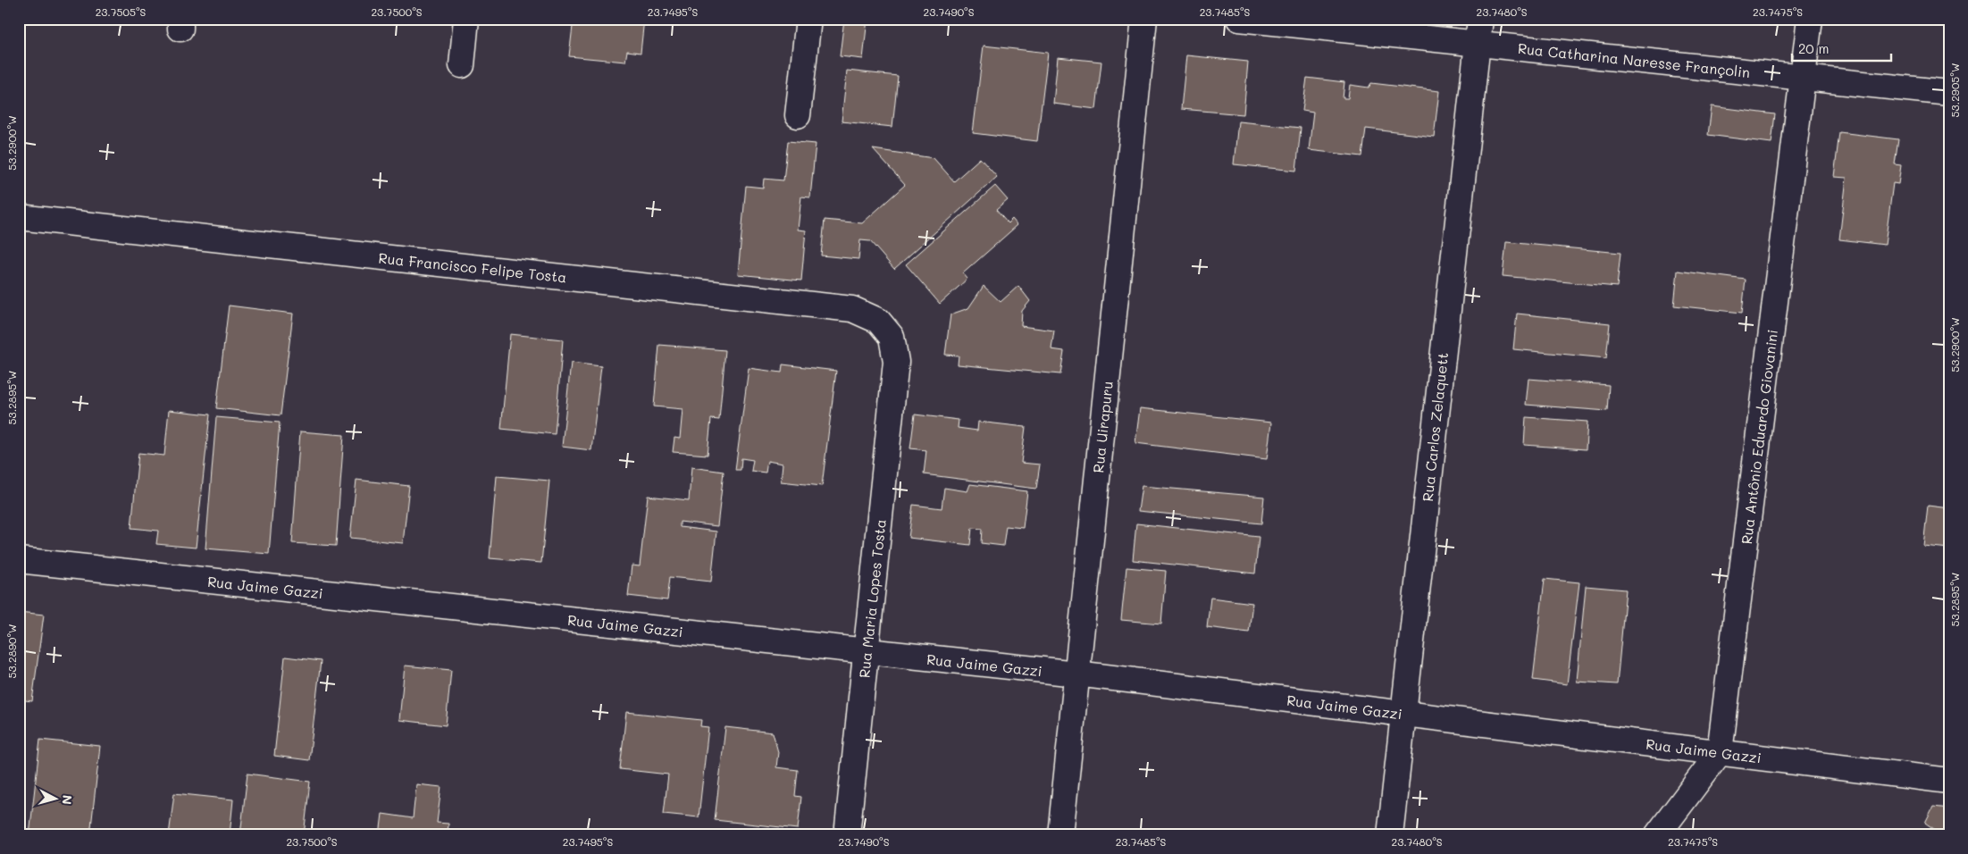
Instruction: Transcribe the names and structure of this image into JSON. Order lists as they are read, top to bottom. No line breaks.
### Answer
{"streets":{"street":["Rua Catharina Naresse Françolin","Rua Francisco Felipe Tosta","Rua Uirapuru","Rua Carlos Zelaquett","Rua Antônio Eduardo Giovanini","Rua Jaime Gazzi","Rua Maria Lopes Tosta"]},"crossings":[["Rua Catharina Naresse Françolin","Rua Carlos Zelaquett"],["Rua Catharina Naresse Françolin","Rua Antônio Eduardo Giovanini"],["Rua Francisco Felipe Tosta","Rua Maria Lopes Tosta"],["Rua Uirapuru","Rua Jaime Gazzi"],["Rua Carlos Zelaquett","Rua Jaime Gazzi"],["Rua Antônio Eduardo Giovanini","Rua Jaime Gazzi"],["Rua Jaime Gazzi","Rua Maria Lopes Tosta"]],"scale_bar":"20 m","north":"right","coordinates":["23.7505°S","23.7500°S","23.7495°S","23.7490°S","23.7485°S","23.7480°S","23.7475°S","53.2905°W","53.2900°W","53.2895°W","53.2890°W"]}
